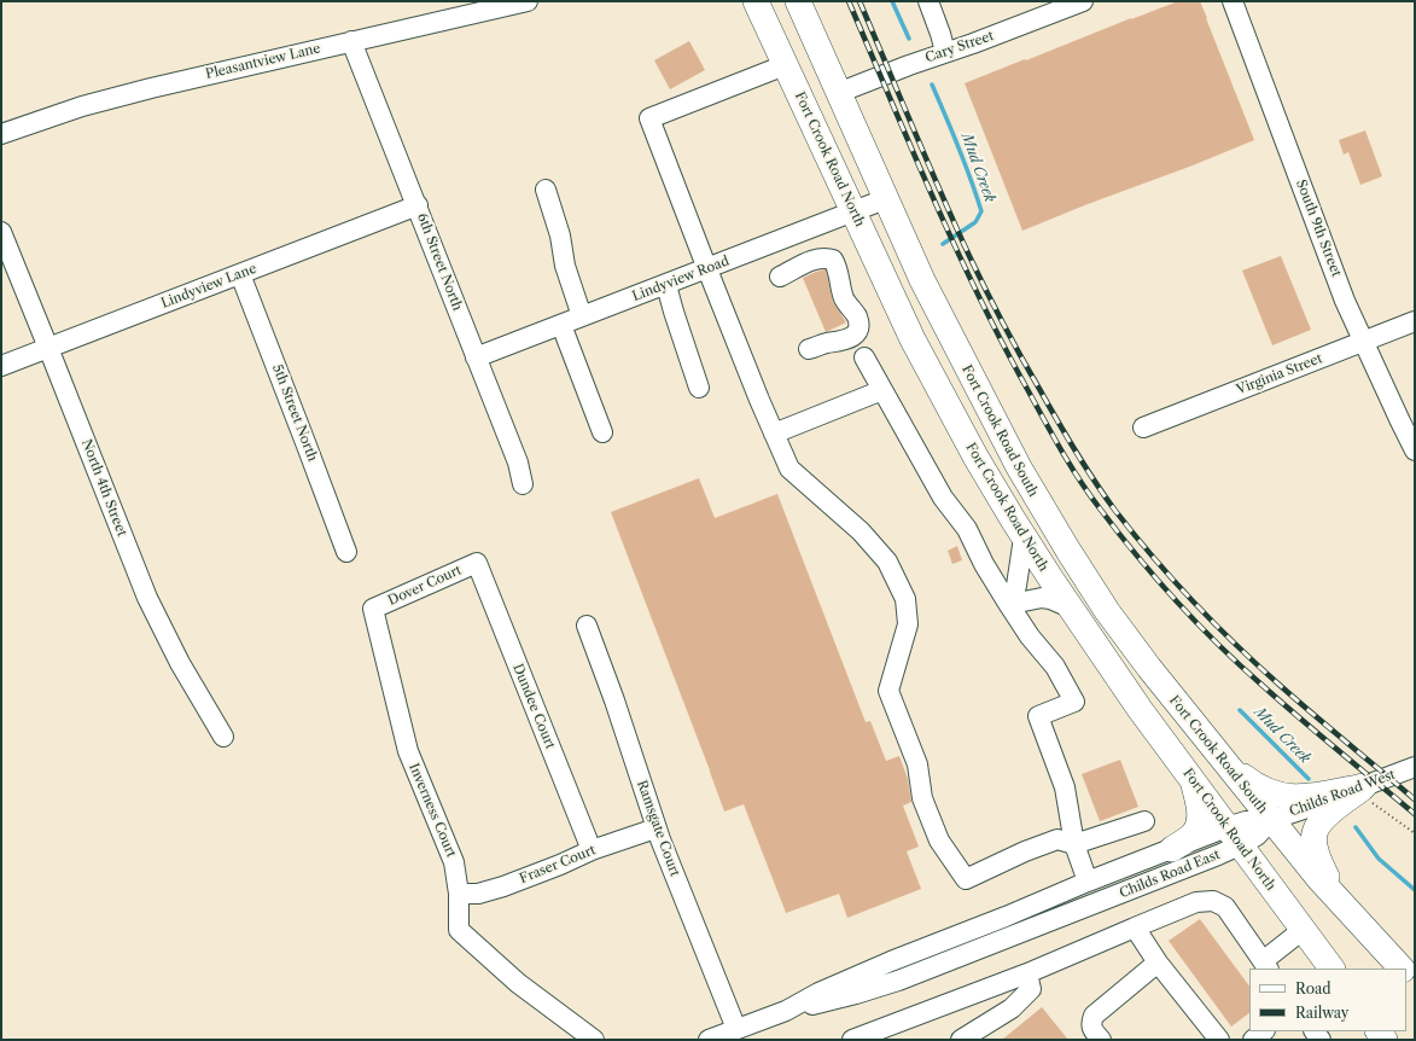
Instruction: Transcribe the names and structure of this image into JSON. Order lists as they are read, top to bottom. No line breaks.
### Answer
{"streets":{"main road":["Fort Crook Road North","Fort Crook Road South"],"street":["Cary Street","Pleasantview Lane","South 9th Street","6th Street North","Lindyview Road","Lindyview Lane","Virginia Street","5th Street North","North 4th Street","Dover Court","Dundee Court","Childs Road West","Inverness Court","Ramsgate Court","Fraser Court","Childs Road East"]},"crossings":[["Cary Street","Fort Crook Road South"],["Pleasantview Lane","6th Street North"],["Fort Crook Road North","Lindyview Road"],["Fort Crook Road North","Childs Road East"],["South 9th Street","Virginia Street"],["6th Street North","Lindyview Road"],["6th Street North","Lindyview Lane"],["Lindyview Road","Fort Crook Road South"],["Lindyview Lane","5th Street North"],["Lindyview Lane","North 4th Street"],["Fort Crook Road South","Childs Road West"],["Fort Crook Road South","Childs Road East"],["Dover Court","Dundee Court"],["Dover Court","Inverness Court"],["Dundee Court","Fraser Court"],["Childs Road West","Childs Road East"],["Inverness Court","Fraser Court"],["Ramsgate Court","Fraser Court"],["Ramsgate Court","Childs Road East"]],"water":["Mud Creek"],"legend":["Road","Railway"]}
